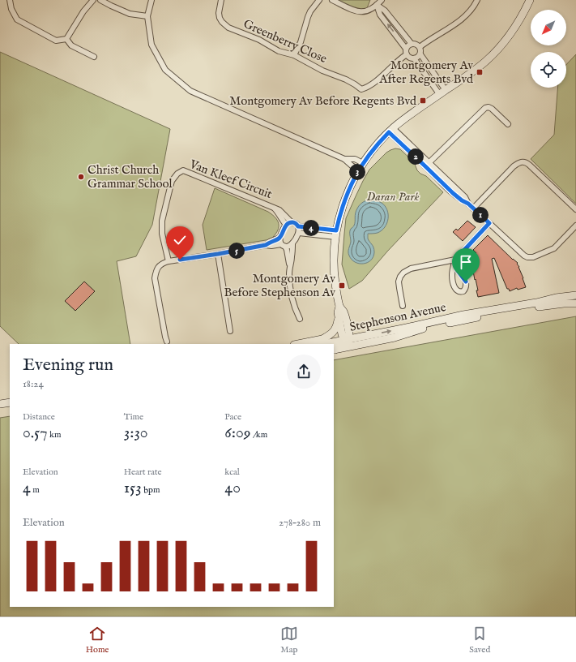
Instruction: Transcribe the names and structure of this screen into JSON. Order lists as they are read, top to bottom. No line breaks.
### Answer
{"streets":{"main road":["Stephenson Avenue"],"street":["Greenberry Close","Van Kleef Circuit"]},"parks":["Daran Park"],"places":{"transit":["Montgomery Av After Regents Bvd","Montgomery Av Before Regents Bvd","Montgomery Av Before Stephenson Av"],"other":["Christ Church Grammar School"]},"north":"bottom left","page":{"pins":["2","3","1","4","5"],"heading":["Evening run","18:24"],"stats":[["Distance","0.57 km"],["Time","3:30"],["Pace","6:09 /km"],["Elevation","4 m"],["Heart rate","153 bpm"],["kcal","40"]],"chart":["Elevation","278–280 m"],"tabs":["Home","Map","Saved"]}}
